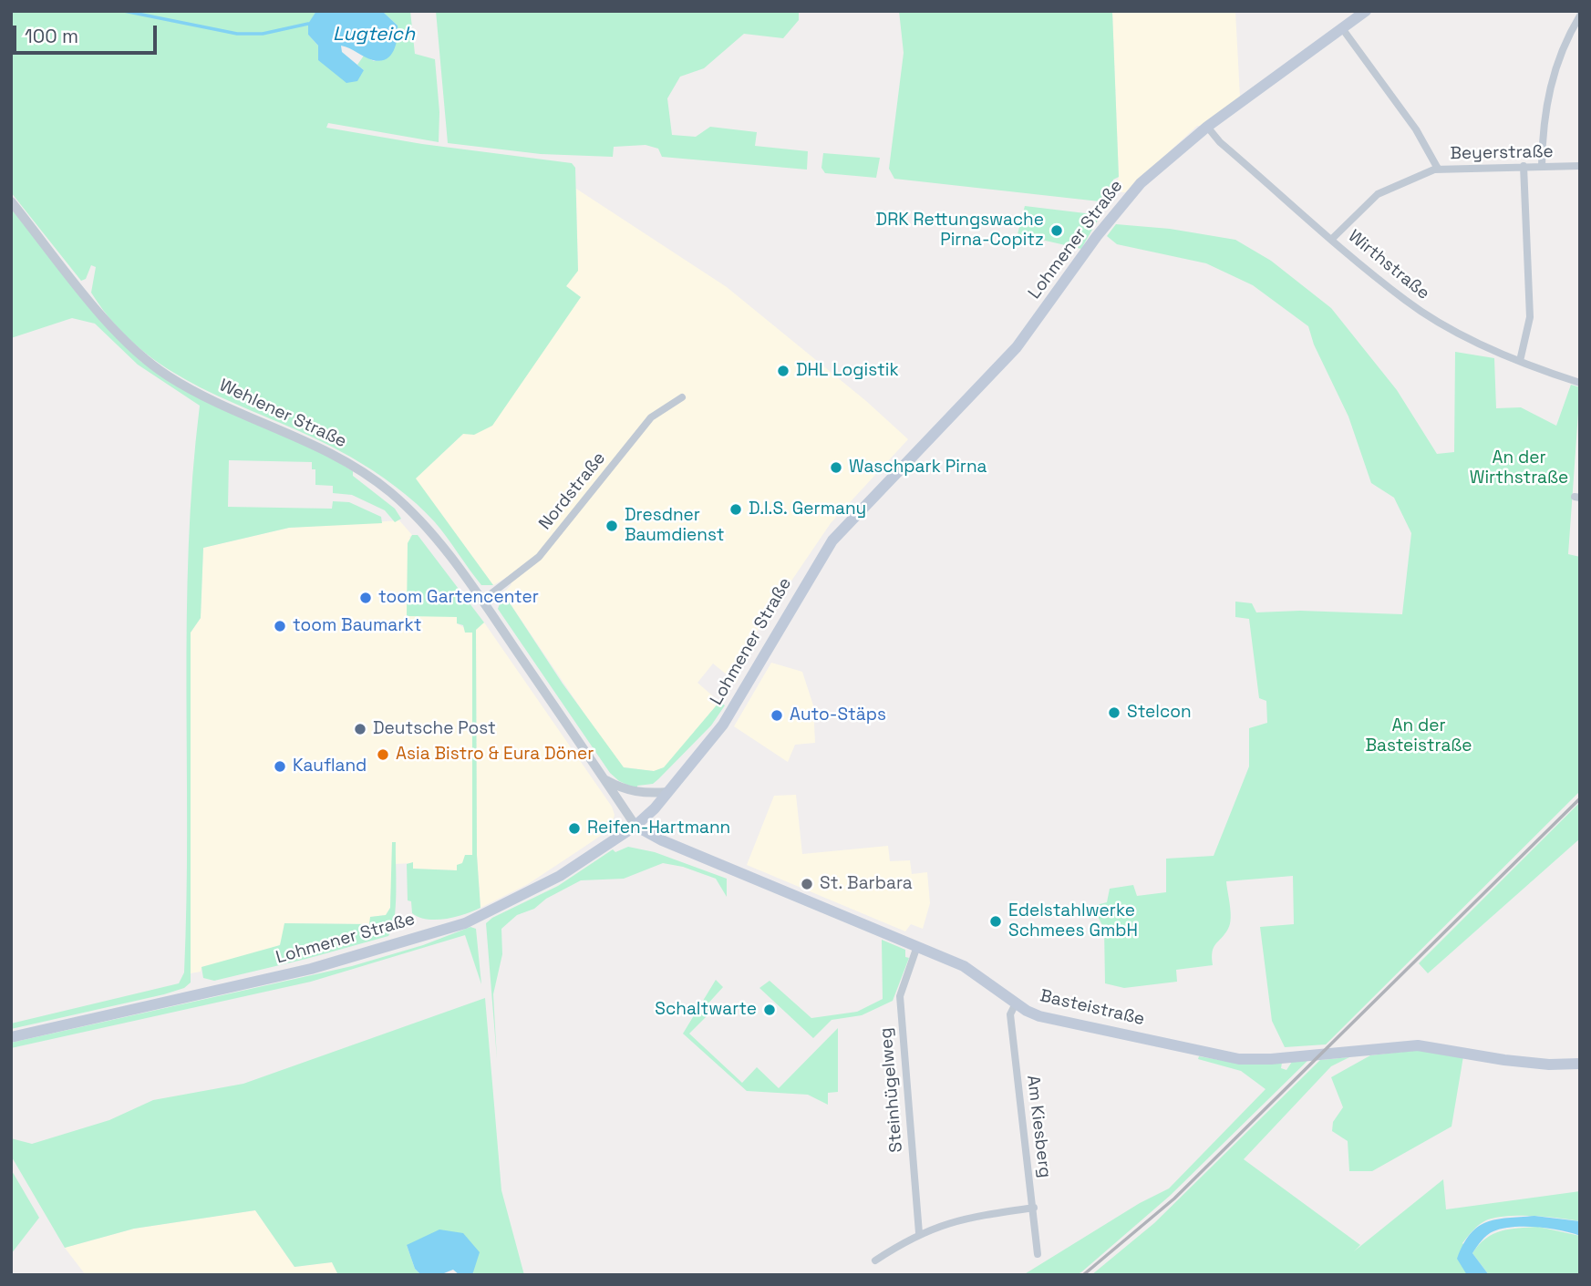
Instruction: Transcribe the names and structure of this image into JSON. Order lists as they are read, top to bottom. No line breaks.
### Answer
{"streets":{"main road":["Lohmener Straße","Basteistraße"],"street":["Beyerstraße","Wirthstraße","Wehlener Straße","Nordstraße","Steinhügelweg","Am Kiesberg"]},"crossings":[["Beyerstraße","Wirthstraße"],["Lohmener Straße","Wirthstraße"],["Lohmener Straße","Wehlener Straße"],["Lohmener Straße","Basteistraße"],["Wehlener Straße","Nordstraße"],["Wehlener Straße","Basteistraße"],["Basteistraße","Steinhügelweg"],["Basteistraße","Am Kiesberg"]],"water":["Lugteich"],"parks":["An der Wirthstraße","An der Basteistraße"],"places":["DRK Rettungswache Pirna-Copitz","DHL Logistik","Waschpark Pirna","D.I.S. Germany","Dresdner Baumdienst","toom Gartencenter","toom Baumarkt","Stelcon","Auto-Stäps","Deutsche Post","Asia Bistro & Eura Döner","Kaufland","Reifen-Hartmann","St. Barbara","Edelstahlwerke Schmees GmbH","Schaltwarte"],"scale_bar":"100 m"}
